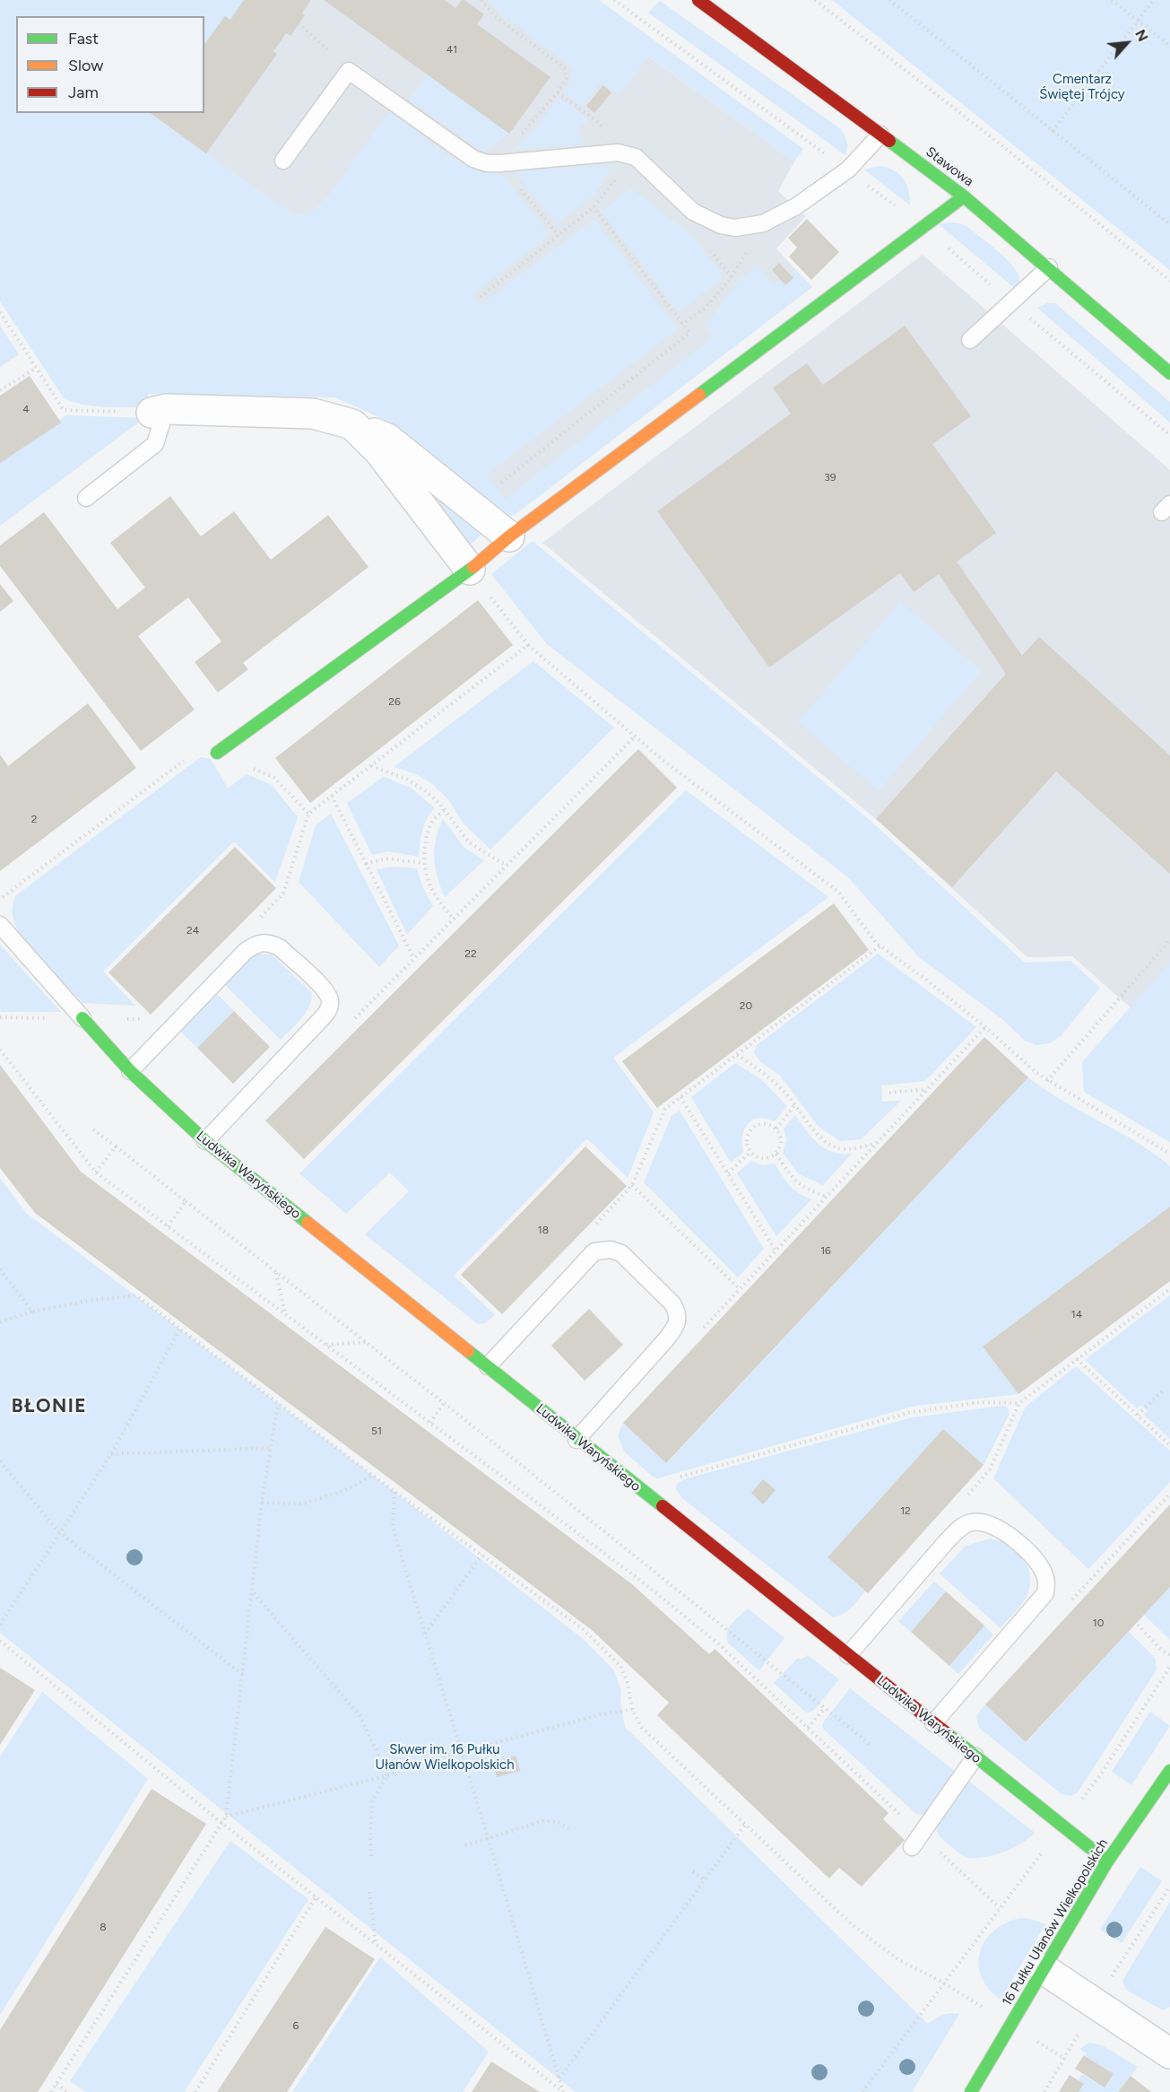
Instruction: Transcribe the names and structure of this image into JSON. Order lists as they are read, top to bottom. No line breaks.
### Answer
{"streets":{"street":["Stawowa","Ludwika Waryńskiego","16 Pułku Ułanów Wielkopolskich"]},"crossings":[["Ludwika Waryńskiego","16 Pułku Ułanów Wielkopolskich"]],"districts":["BŁONIE"],"parks":["Cmentarz Świętej Trójcy","Skwer im. 16 Pułku Ułanów Wielkopolskich"],"house_numbers":["41","4","39","26","2","24","22","20","18","16","14","51","12","10","8","6"],"legend":["Fast","Slow","Jam"],"north":"top right"}
